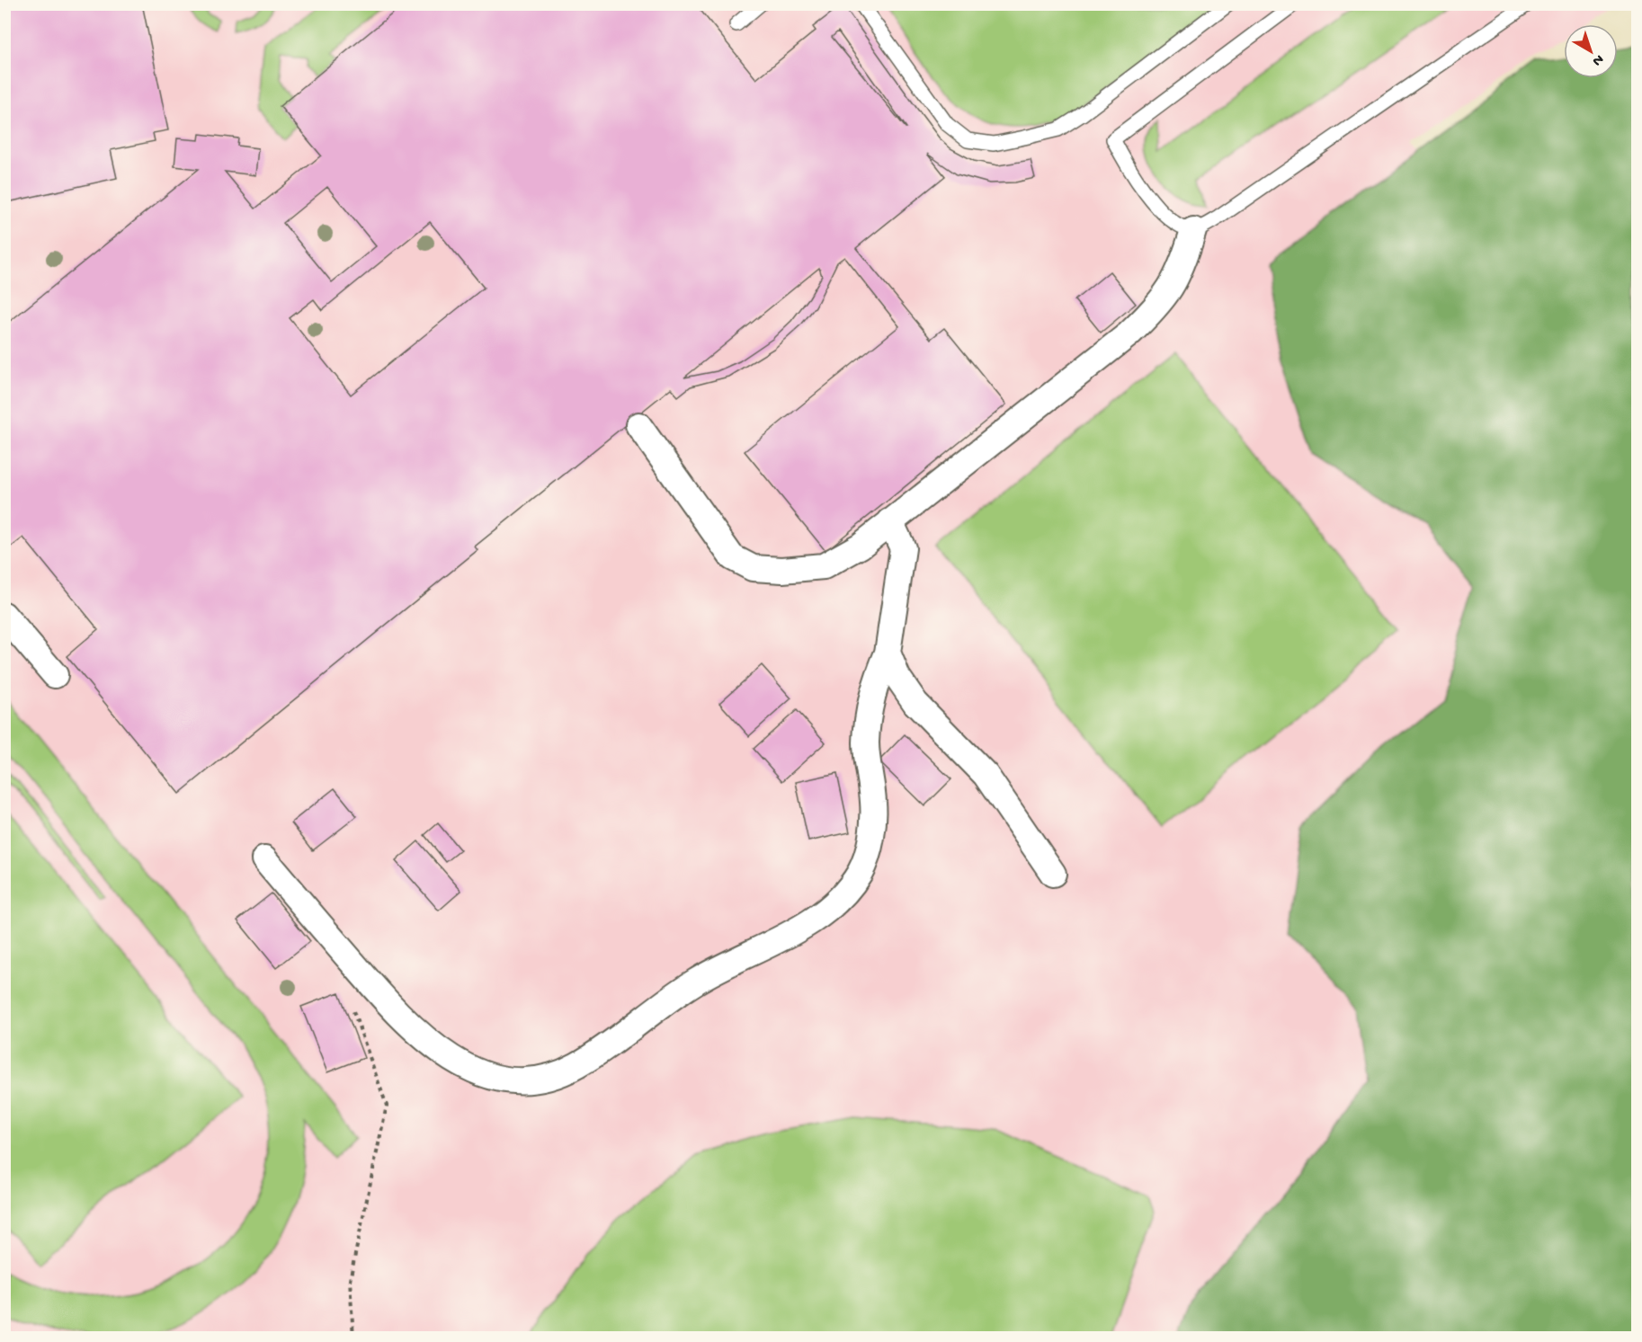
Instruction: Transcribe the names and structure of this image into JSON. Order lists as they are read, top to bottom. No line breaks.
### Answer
{"north":"bottom right"}
